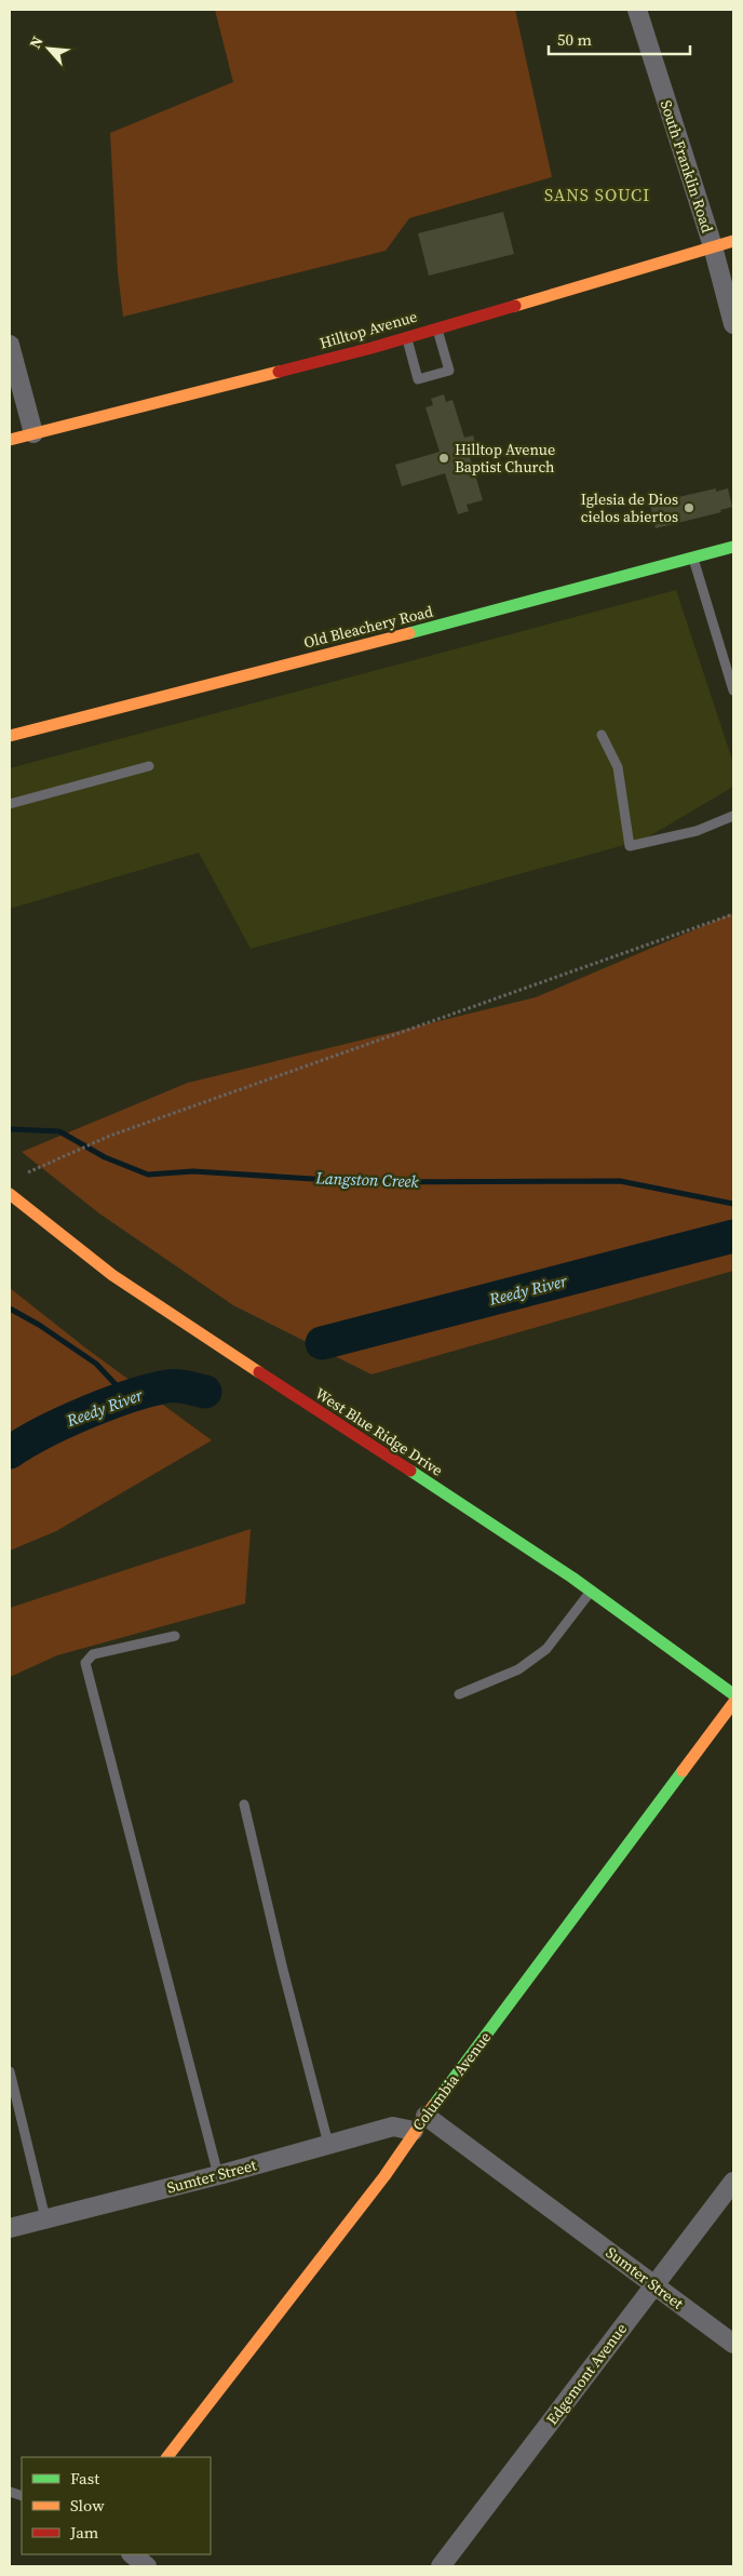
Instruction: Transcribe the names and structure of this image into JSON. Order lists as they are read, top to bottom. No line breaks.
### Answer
{"streets":{"street":["South Franklin Road","Hilltop Avenue","Old Bleachery Road","West Blue Ridge Drive","Columbia Avenue","Sumter Street","Edgemont Avenue"]},"crossings":[["South Franklin Road","Hilltop Avenue"],["Columbia Avenue","Sumter Street"],["Sumter Street","Edgemont Avenue"]],"districts":["SANS SOUCI"],"water":["Langston Creek","Reedy River"],"places":["Hilltop Avenue Baptist Church","Iglesia de Dios cielos abiertos"],"legend":["Fast","Slow","Jam"],"scale_bar":"50 m","north":"top left"}
